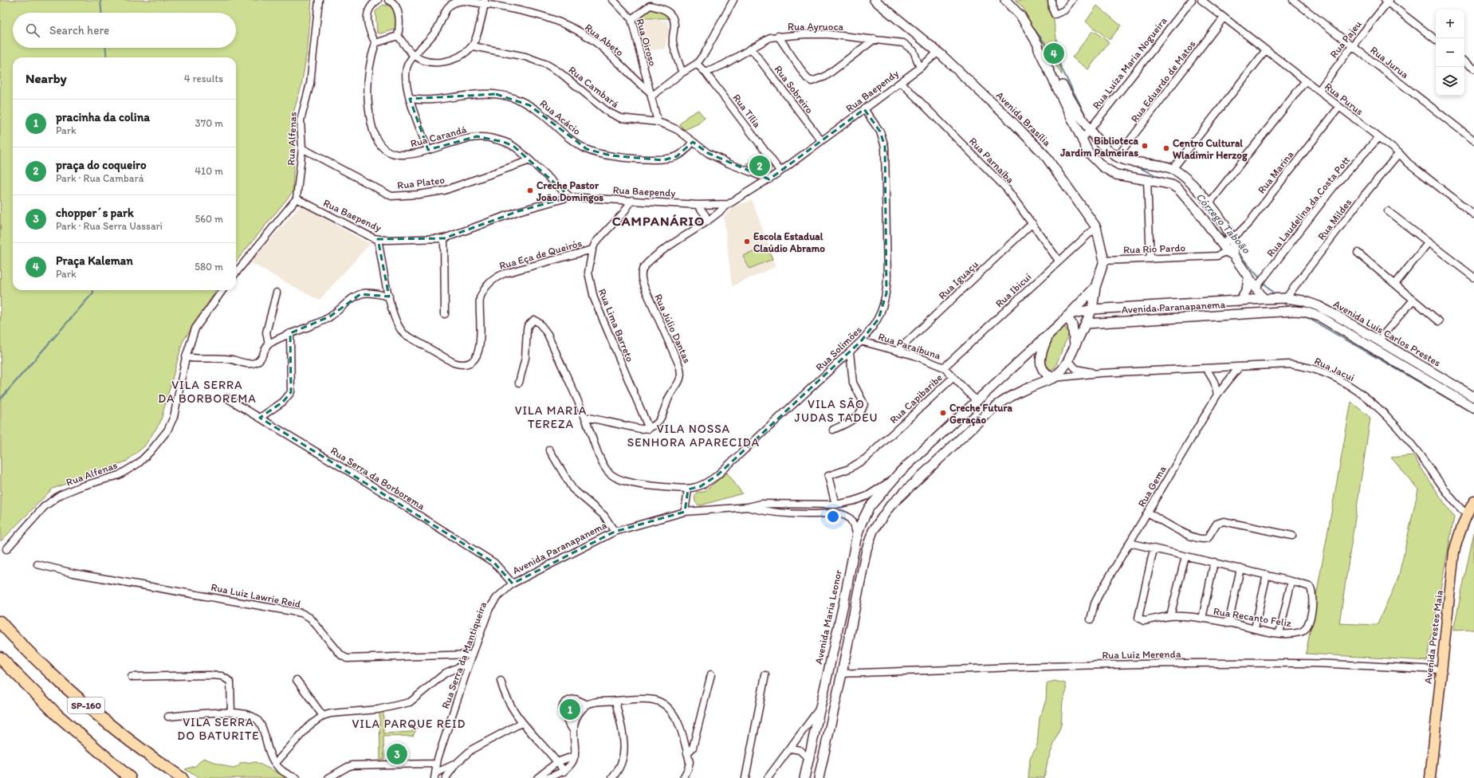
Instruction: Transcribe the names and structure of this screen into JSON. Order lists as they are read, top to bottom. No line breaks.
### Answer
{"streets":{"highway":["SP-160"],"main road":["Avenida Prestes Maia"],"street":["Rua Ayruoca","Rua Pajeu","Rua Abeto","Rua Oiroso","Rua Jurua","Rua Luíza Maria Nogueira","Rua Eduardo de Matos","Rua Cambará","Rua Sobreiro","Rua Baependy","Rua Purus","Rua Tília","Rua Acácio","Avenida Brasília","Rua Carandá","Rua Alfenas","Rua Parnaíba","Rua Marina","Rua Plateo","Rua Laudelina da Costa Pott","Rua Mildes","Rua Rio Pardo","Rua Eça de Queirós","Rua Iguaçu","Rua Ibicui","Avenida Paranapanema","Rua Lima Barreto","Rua Júlio Dantas","Avenida Luís Carlos Prestes","Rua Paraíbuna","Rua Solimões","Rua Jacui","Rua Capibaribe","Rua Serra da Borborema","Rua Gema","Rua Luiz Lawrie Reid","Avenida Maria Leonor","Rua Recanto Feliz","Rua Luiz Merenda","Rua Serra da Mantiqueira"]},"crossings":[["Rua Ayruoca","Rua Sobreiro"],["Rua Ayruoca","Rua Baependy"],["Rua Ayruoca","Rua Tília"],["Rua Pajeu","Rua Jurua"],["Rua Pajeu","Rua Purus"],["Rua Abeto","Rua Oiroso"],["Rua Abeto","Rua Acácio"],["Rua Abeto","Rua Carandá"],["Rua Oiroso","Rua Cambará"],["Rua Eduardo de Matos","Rua Purus"],["Rua Cambará","Rua Baependy"],["Rua Cambará","Rua Acácio"],["Rua Sobreiro","Rua Baependy"],["Rua Baependy","Rua Tília"],["Rua Baependy","Avenida Brasília"],["Rua Baependy","Rua Carandá"],["Rua Baependy","Rua Alfenas"],["Rua Baependy","Rua Parnaíba"],["Rua Baependy","Rua Eça de Queirós"],["Rua Baependy","Rua Lima Barreto"],["Rua Baependy","Rua Júlio Dantas"],["Rua Baependy","Rua Solimões"],["Rua Purus","Rua Marina"],["Rua Purus","Rua Laudelina da Costa Pott"],["Rua Purus","Rua Mildes"],["Avenida Brasília","Rua Rio Pardo"],["Avenida Brasília","Rua Ibicui"],["Avenida Brasília","Avenida Paranapanema"],["Rua Carandá","Rua Plateo"],["Rua Alfenas","Rua Plateo"],["Rua Parnaíba","Rua Iguaçu"],["Rua Parnaíba","Rua Ibicui"],["Rua Mildes","Avenida Paranapanema"],["Rua Mildes","Avenida Luís Carlos Prestes"],["Rua Eça de Queirós","Rua Lima Barreto"],["Rua Iguaçu","Rua Paraíbuna"],["Rua Ibicui","Rua Paraíbuna"],["Avenida Paranapanema","Avenida Luís Carlos Prestes"],["Avenida Paranapanema","Rua Paraíbuna"],["Avenida Paranapanema","Rua Capibaribe"],["Avenida Paranapanema","Rua Serra da Borborema"],["Avenida Paranapanema","Avenida Maria Leonor"],["Avenida Paranapanema","Rua Serra da Mantiqueira"],["Rua Lima Barreto","Rua Júlio Dantas"],["Rua Paraíbuna","Rua Solimões"],["Rua Paraíbuna","Rua Capibaribe"],["Rua Jacui","Rua Gema"],["Rua Jacui","Avenida Prestes Maia"],["Rua Serra da Borborema","Rua Serra da Mantiqueira"],["Rua Gema","Rua Recanto Feliz"],["Rua Luiz Lawrie Reid","Rua Serra da Mantiqueira"],["Avenida Prestes Maia","Rua Luiz Merenda"]],"districts":["CAMPANÁRIO","VILA SERRA DA BORBOREMA","VILA SÃO JUDAS TADEU","VILA MARIA TEREZA","VILA NOSSA SENHORA APARECIDA","VILA SERRA DO BATURITE","VILA PARQUE REID"],"water":["Córrego Taboão"],"places":["Biblioteca Jardim Palmeiras","Centro Cultural Wladimir Herzog","Creche Pastor João Domingos","Escola Estadual Claúdio Abramo","Creche Futura Geração"],"page":{"map_buttons":["+","−"],"search":"Search here","pins":["4","2","1","3"],"heading":["Nearby","4 results"],"list":[{"mark":"1","name":"pracinha da colina","note":"Park","value":"370 m"},{"mark":"2","name":"praça do coqueiro","note":"Park · Rua Cambará","value":"410 m"},{"mark":"3","name":"chopper´s park","note":"Park · Rua Serra Uassari","value":"560 m"},{"mark":"4","name":"Praça Kaleman","note":"Park","value":"580 m"}]}}
